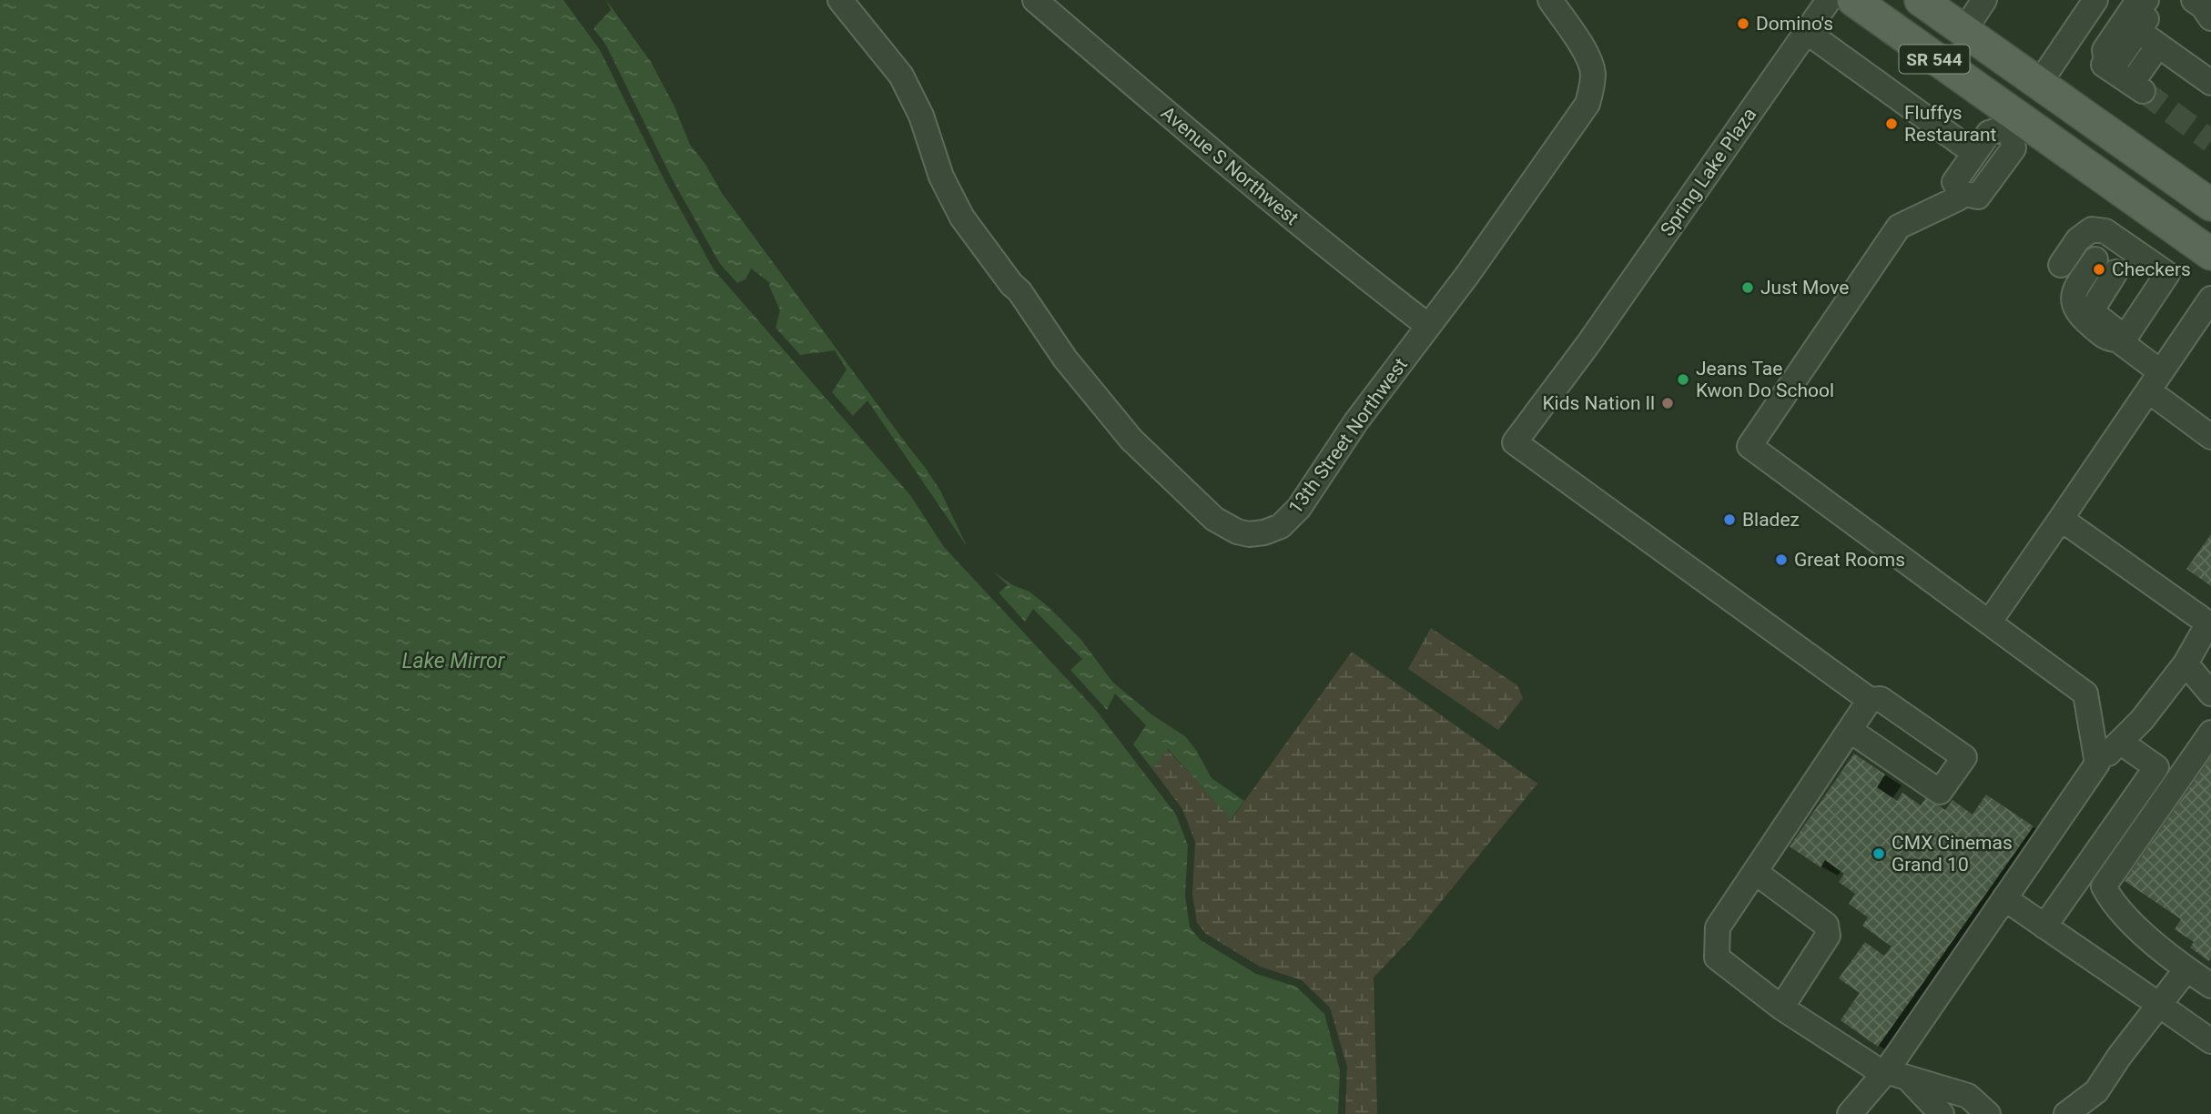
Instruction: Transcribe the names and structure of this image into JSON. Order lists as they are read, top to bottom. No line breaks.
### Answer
{"streets":{"main road":["SR 544"],"street":["Avenue S Northwest","Spring Lake Plaza","13th Street Northwest"]},"crossings":[["Avenue S Northwest","13th Street Northwest"]],"water":["Lake Mirror"],"places":["Domino's","Fluffys Restaurant","Checkers","Just Move","Jeans Tae Kwon Do School","Kids Nation ll","Bladez","Great Rooms","CMX Cinemas Grand 10"]}
